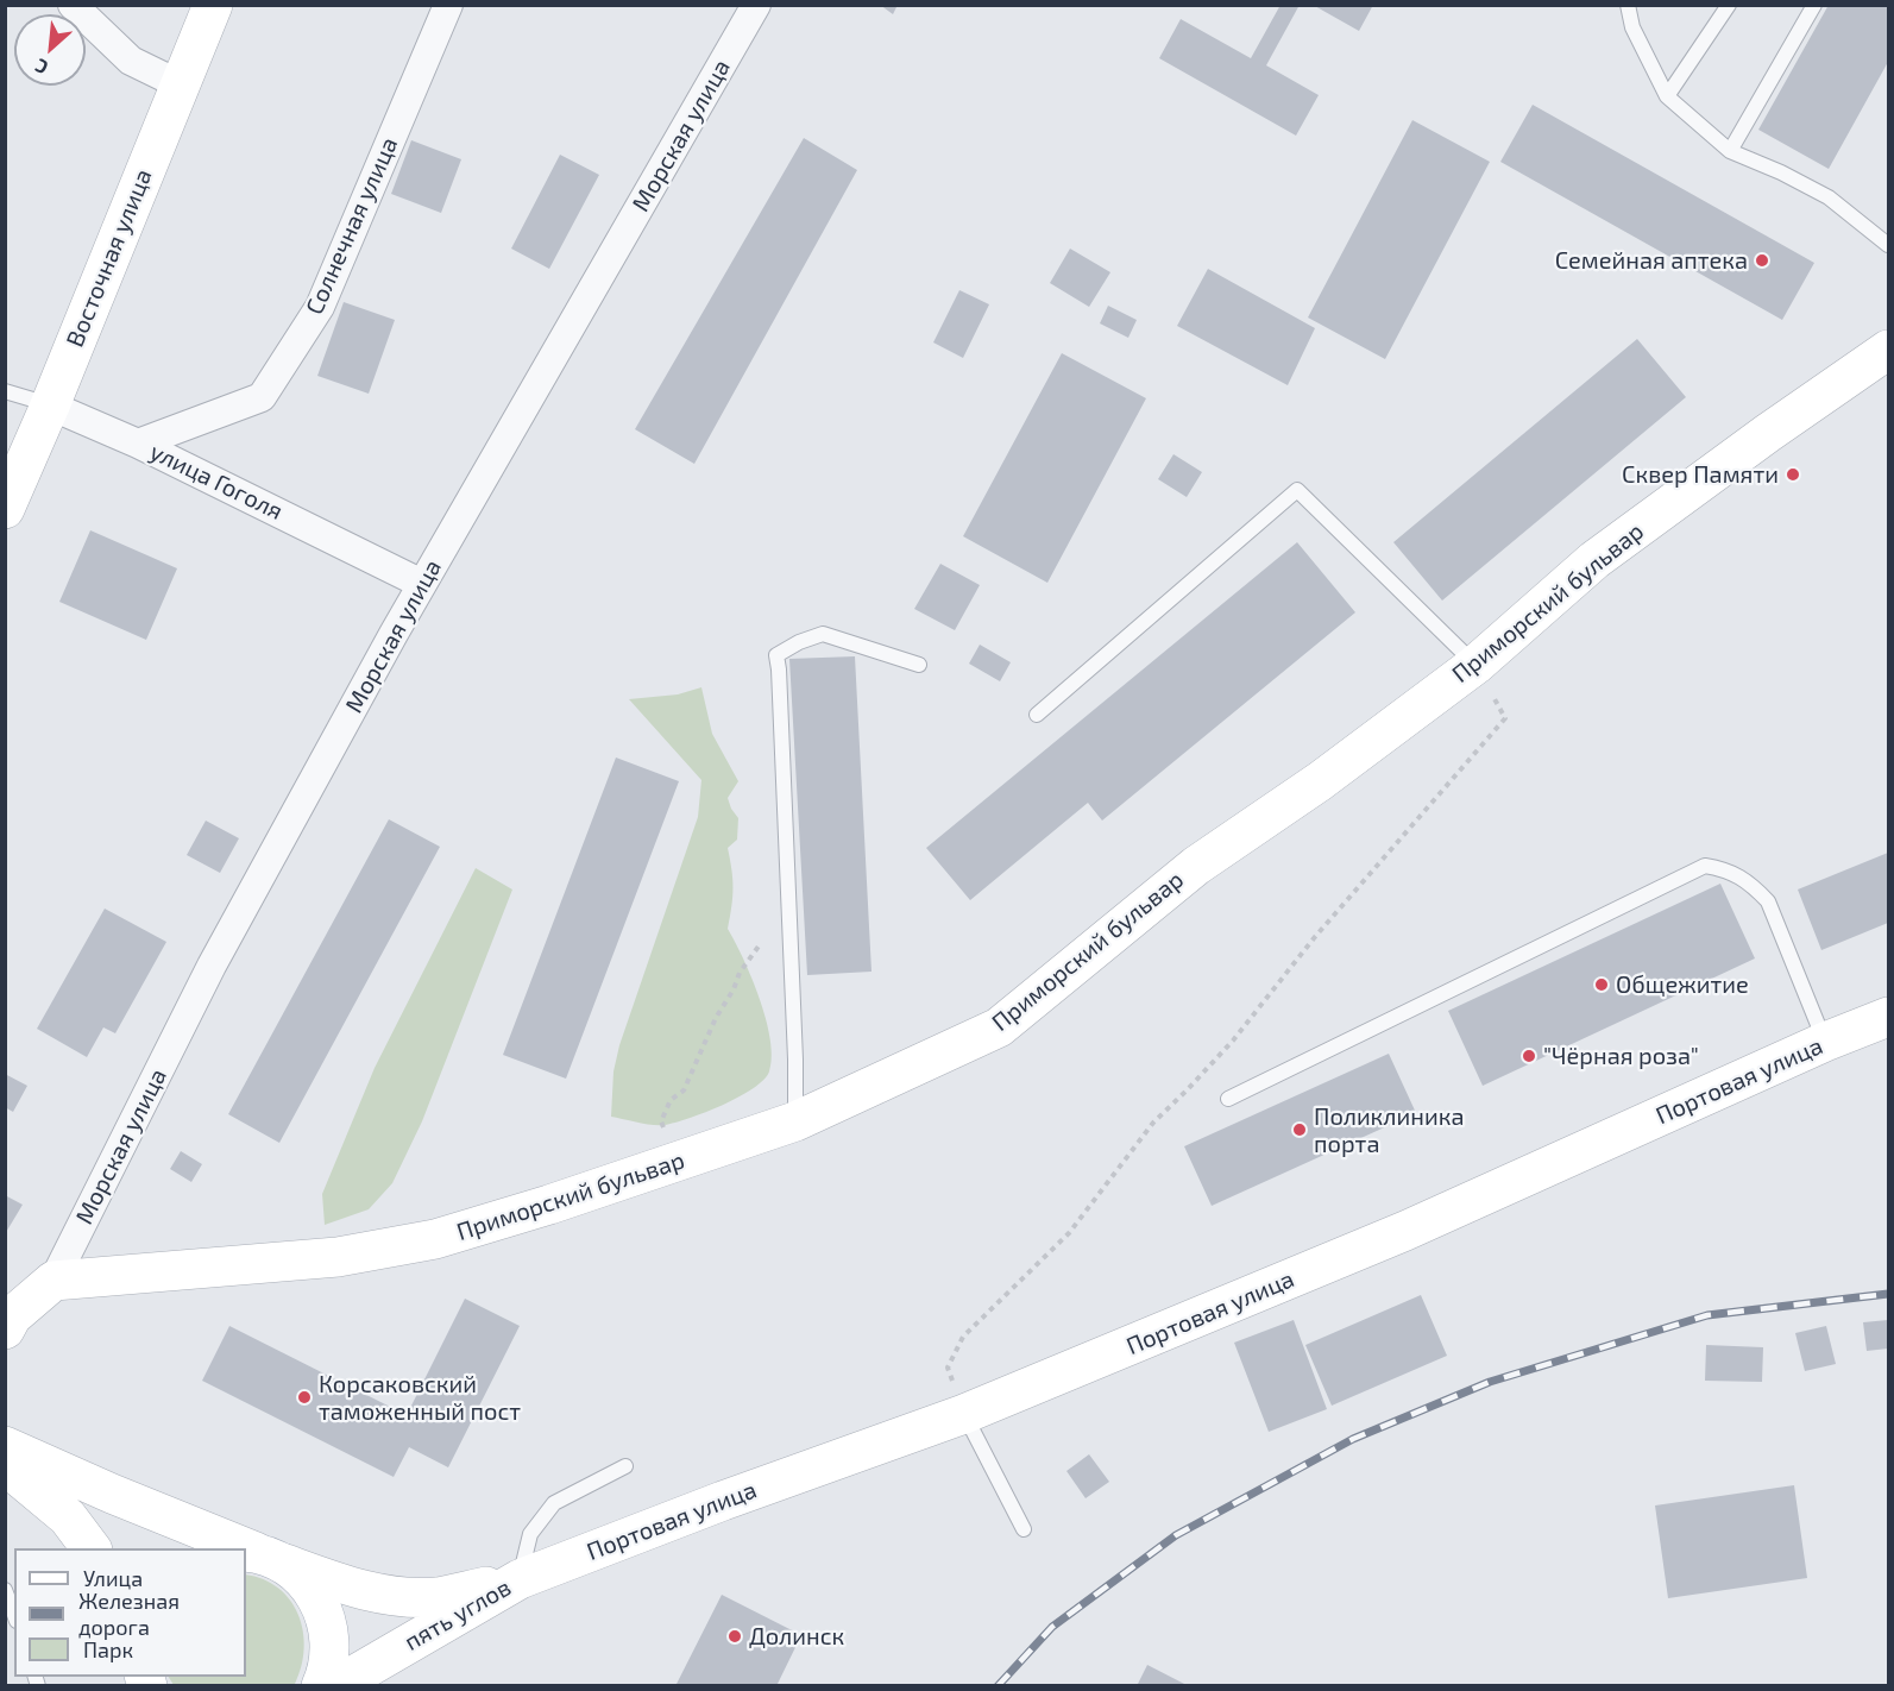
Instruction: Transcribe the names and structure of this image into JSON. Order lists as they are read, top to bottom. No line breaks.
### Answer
{"streets":{"street":["Морская улица","Солнечная улица","Восточная улица","улица Гоголя","Приморский бульвар","Портовая улица","пять углов"]},"crossings":[["Морская улица","улица Гоголя"],["Морская улица","Приморский бульвар"],["Солнечная улица","улица Гоголя"],["Восточная улица","улица Гоголя"],["Портовая улица","пять углов"]],"places":["Семейная аптека","Сквер Памяти","Общежитие","\"Чёрная роза\"","Поликлиника порта","Корсаковский таможенный пост","Долинск"],"legend":["Улица","Железная дорога","Парк"],"north":"bottom left"}
